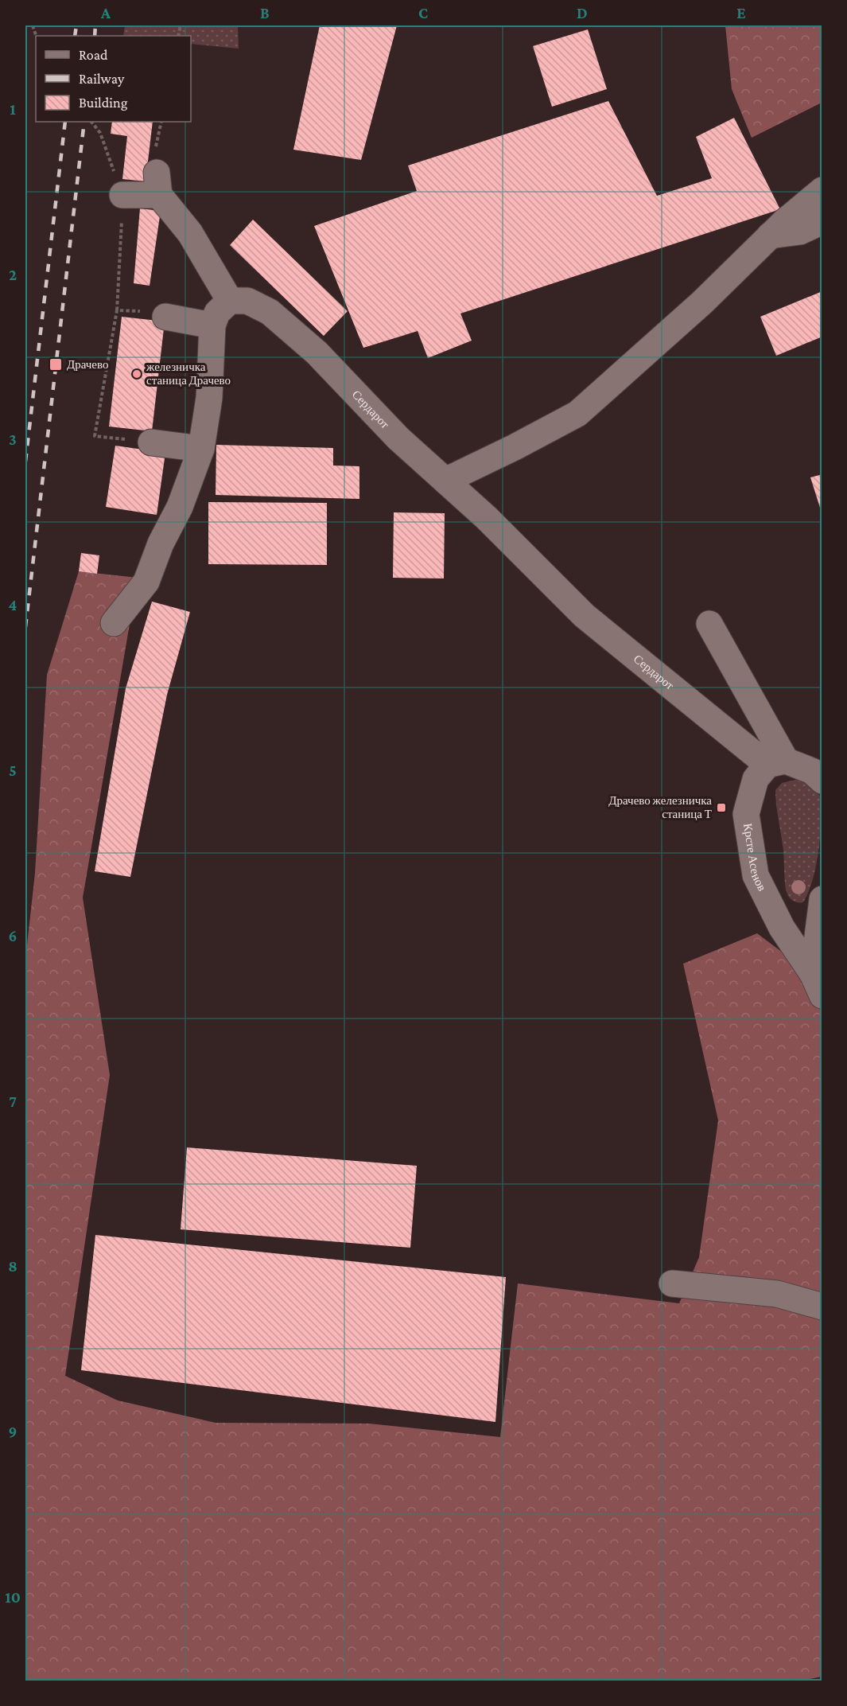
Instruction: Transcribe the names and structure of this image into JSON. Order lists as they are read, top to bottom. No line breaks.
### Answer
{"streets":{"street":["Сердарот","Крсте Асенов"]},"crossings":[["Сердарот","Крсте Асенов"]],"places":{"transit":["Драчево","Драчево железничка станица Т"],"other":["железничка станица Драчево"]},"legend":["Road","Railway","Building"],"grid":{"columns":["A","B","C","D","E"],"rows":["1","2","3","4","5","6","7","8","9","10"]}}
